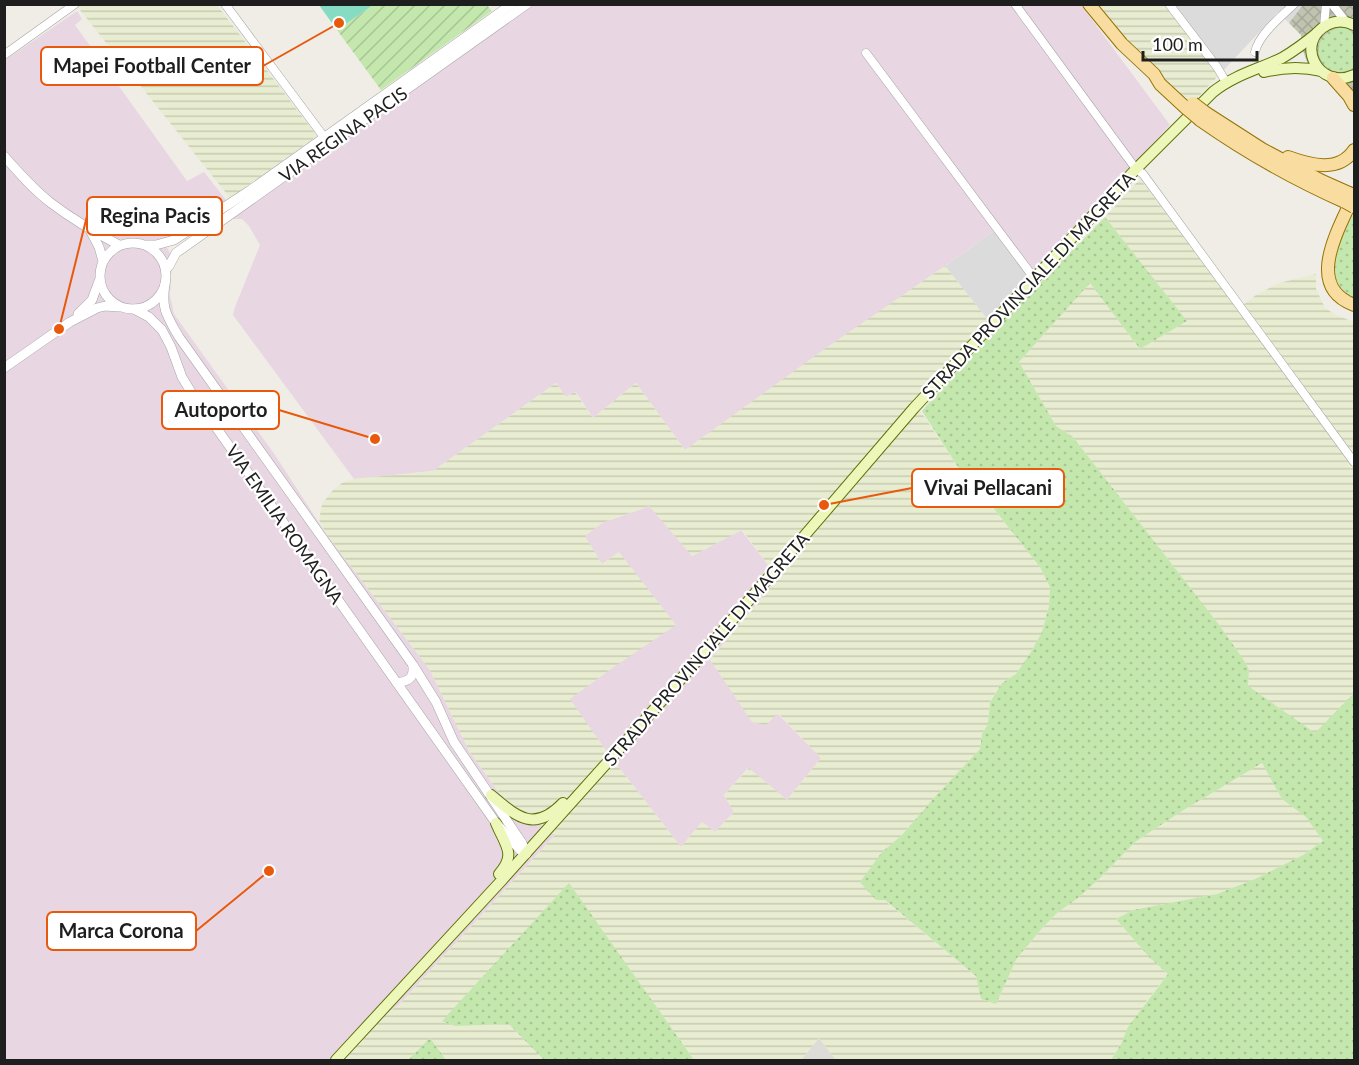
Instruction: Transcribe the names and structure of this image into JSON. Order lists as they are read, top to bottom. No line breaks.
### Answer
{"streets":{"main road":["STRADA PROVINCIALE DI MAGRETA"],"street":["VIA REGINA PACIS","VIA EMILIA ROMAGNA"]},"crossings":[["VIA REGINA PACIS","VIA EMILIA ROMAGNA"],["STRADA PROVINCIALE DI MAGRETA","VIA EMILIA ROMAGNA"]],"places":["Mapei Football Center","Regina Pacis","Autoporto","Vivai Pellacani","Marca Corona"],"scale_bar":"100 m"}
